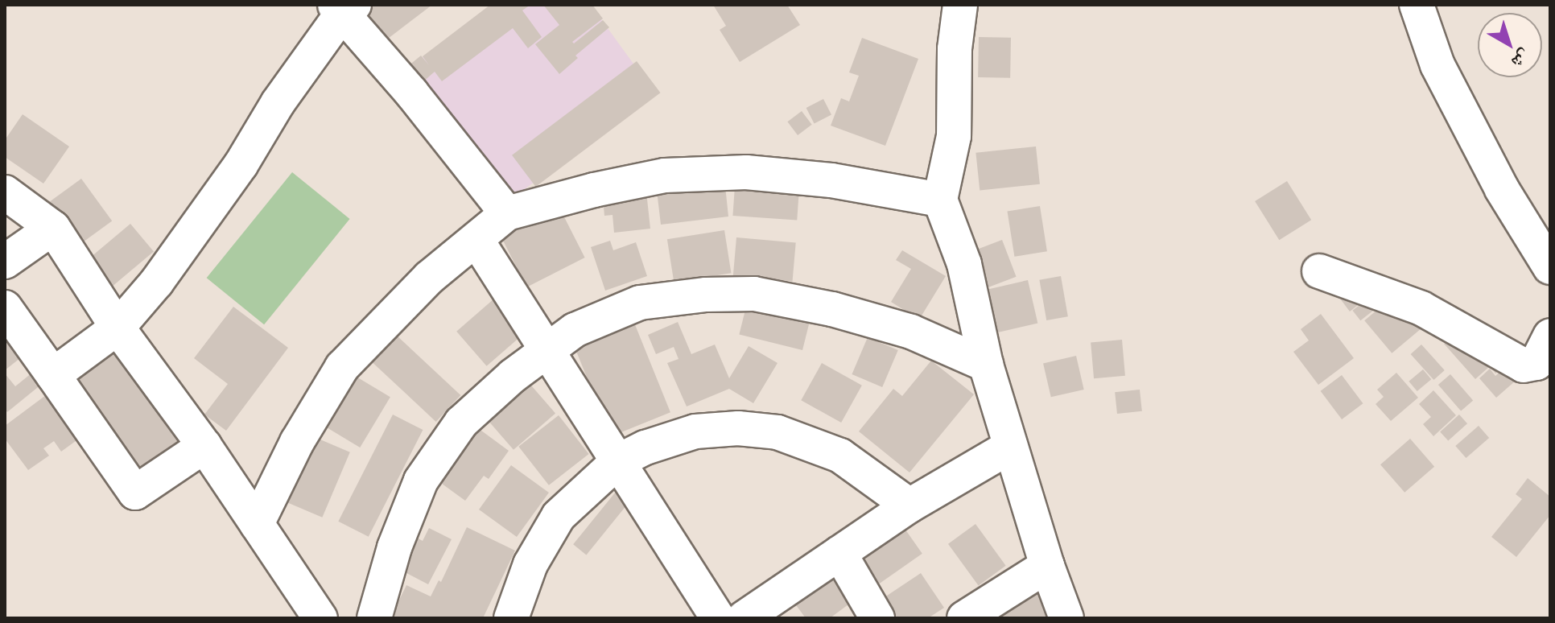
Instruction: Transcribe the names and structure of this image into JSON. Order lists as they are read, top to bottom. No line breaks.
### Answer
{"north":"bottom right"}
